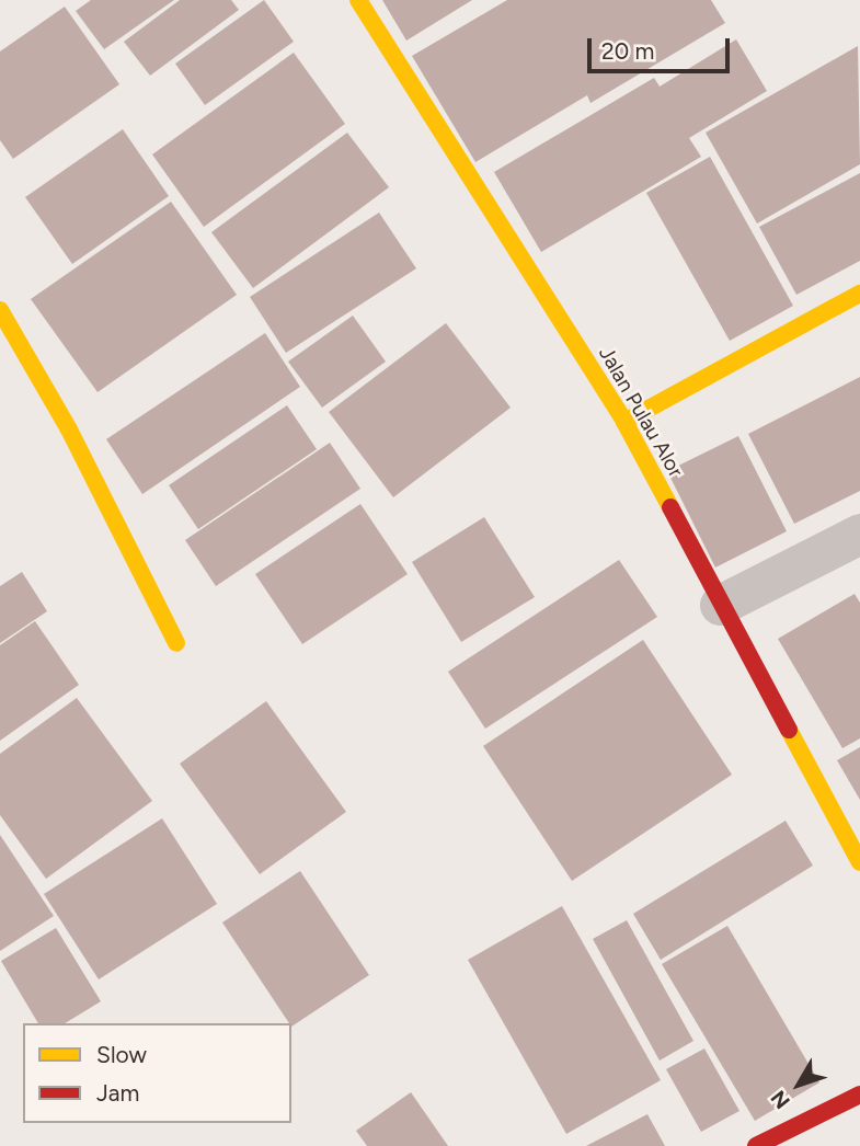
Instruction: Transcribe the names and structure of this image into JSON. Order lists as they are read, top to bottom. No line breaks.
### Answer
{"streets":{"street":["Jalan Pulau Alor"]},"legend":["Slow","Jam"],"scale_bar":"20 m","north":"bottom left"}
